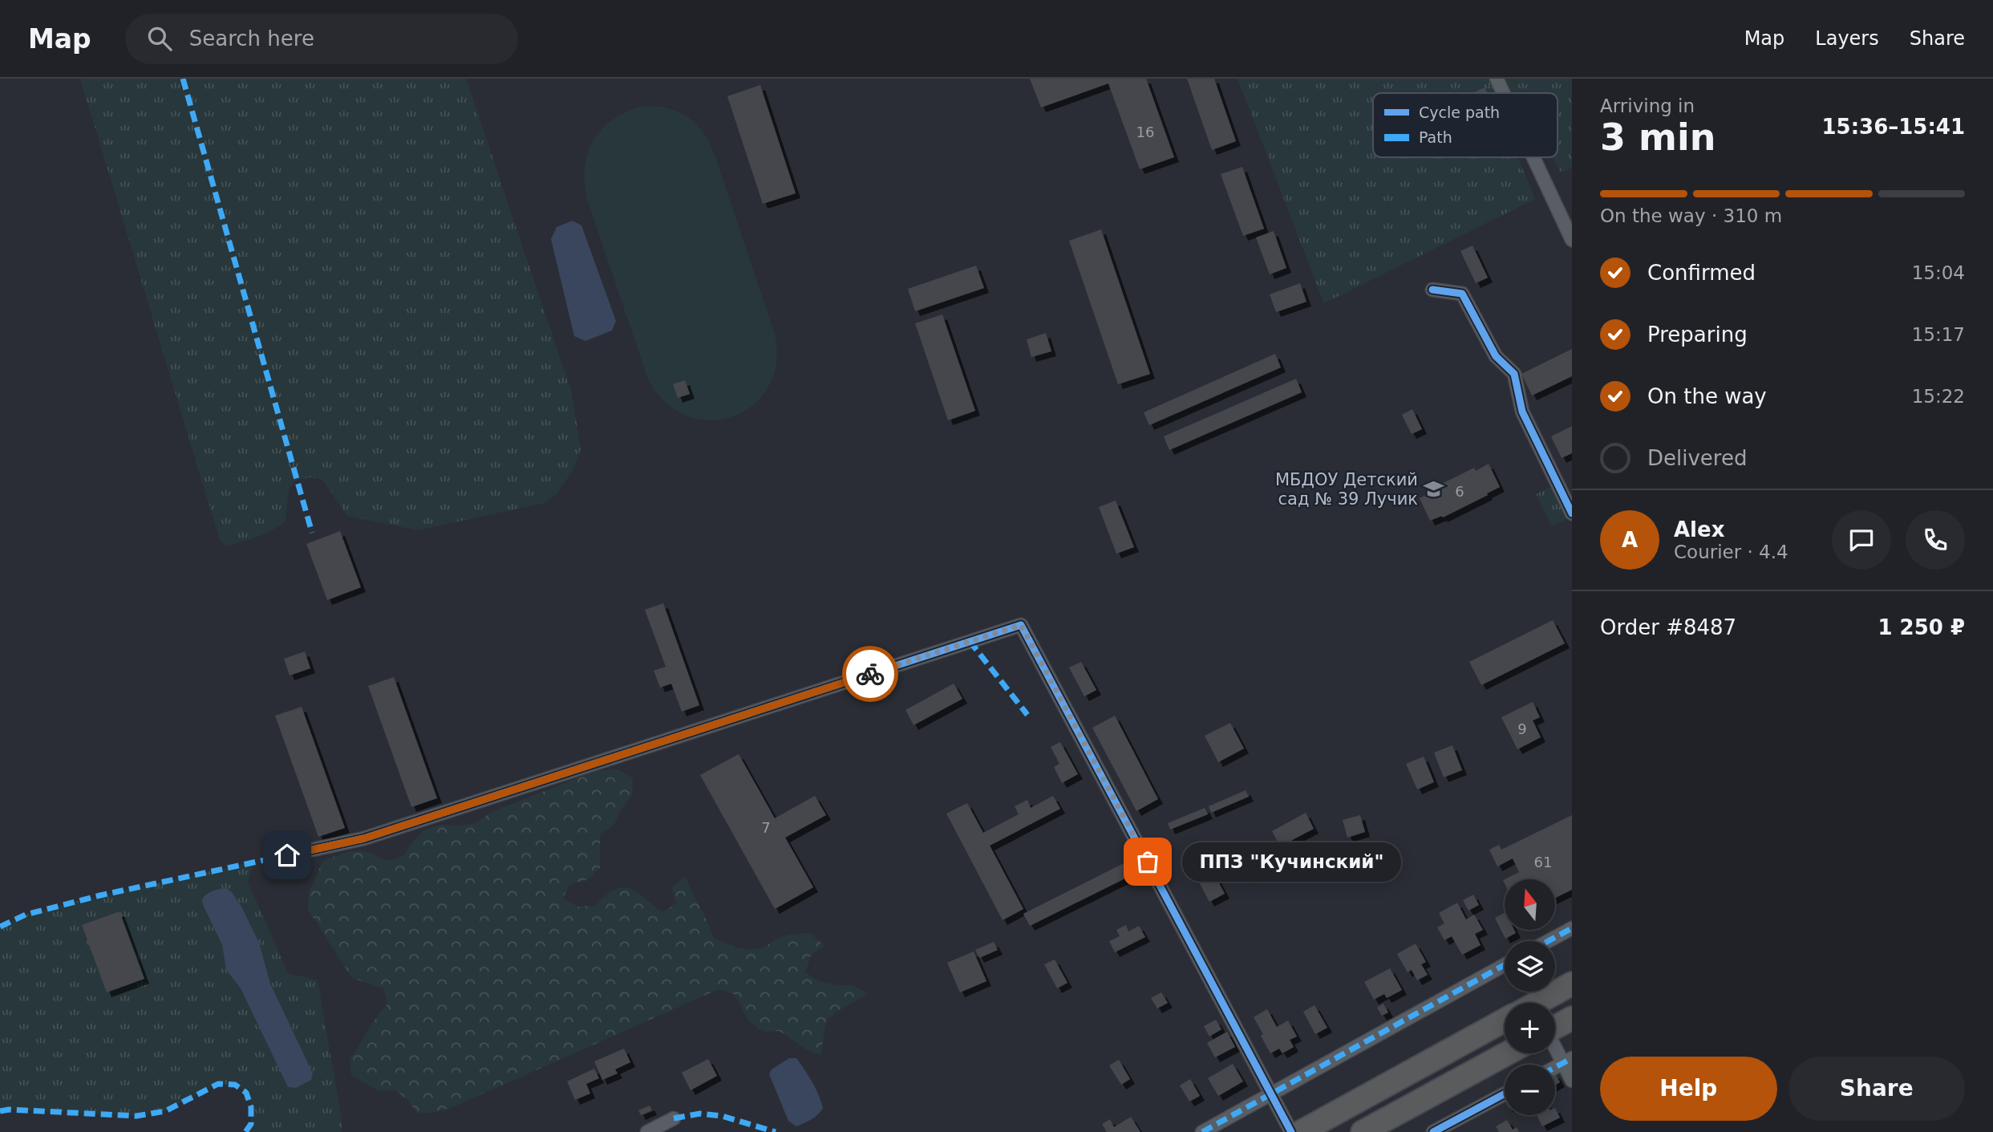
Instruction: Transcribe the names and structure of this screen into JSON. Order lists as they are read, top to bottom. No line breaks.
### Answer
{"places":{"school or university":["МБДОУ Детский сад № 39 Лучик"],"other":["ППЗ \"Кучинский\""]},"house_numbers":["16","6","9","7","61"],"legend":["Cycle path","Path"],"north":"top","page":{"header":"Map","search":"Search here","nav":["Map","Layers","Share"],"heading":["3 min","Arriving in","15:36–15:41"],"panel":["Alex","Courier · 4.4","Order #8487","1 250 ₽"],"bar":"On the way · 310 m","list":[["Confirmed","15:04"],["Preparing","15:17"],["On the way","15:22"],"Delivered"],"round":"A","bubble":"ППЗ \"Кучинский\"","map_buttons":["+","−"],"buttons":["Help","Share"]}}
